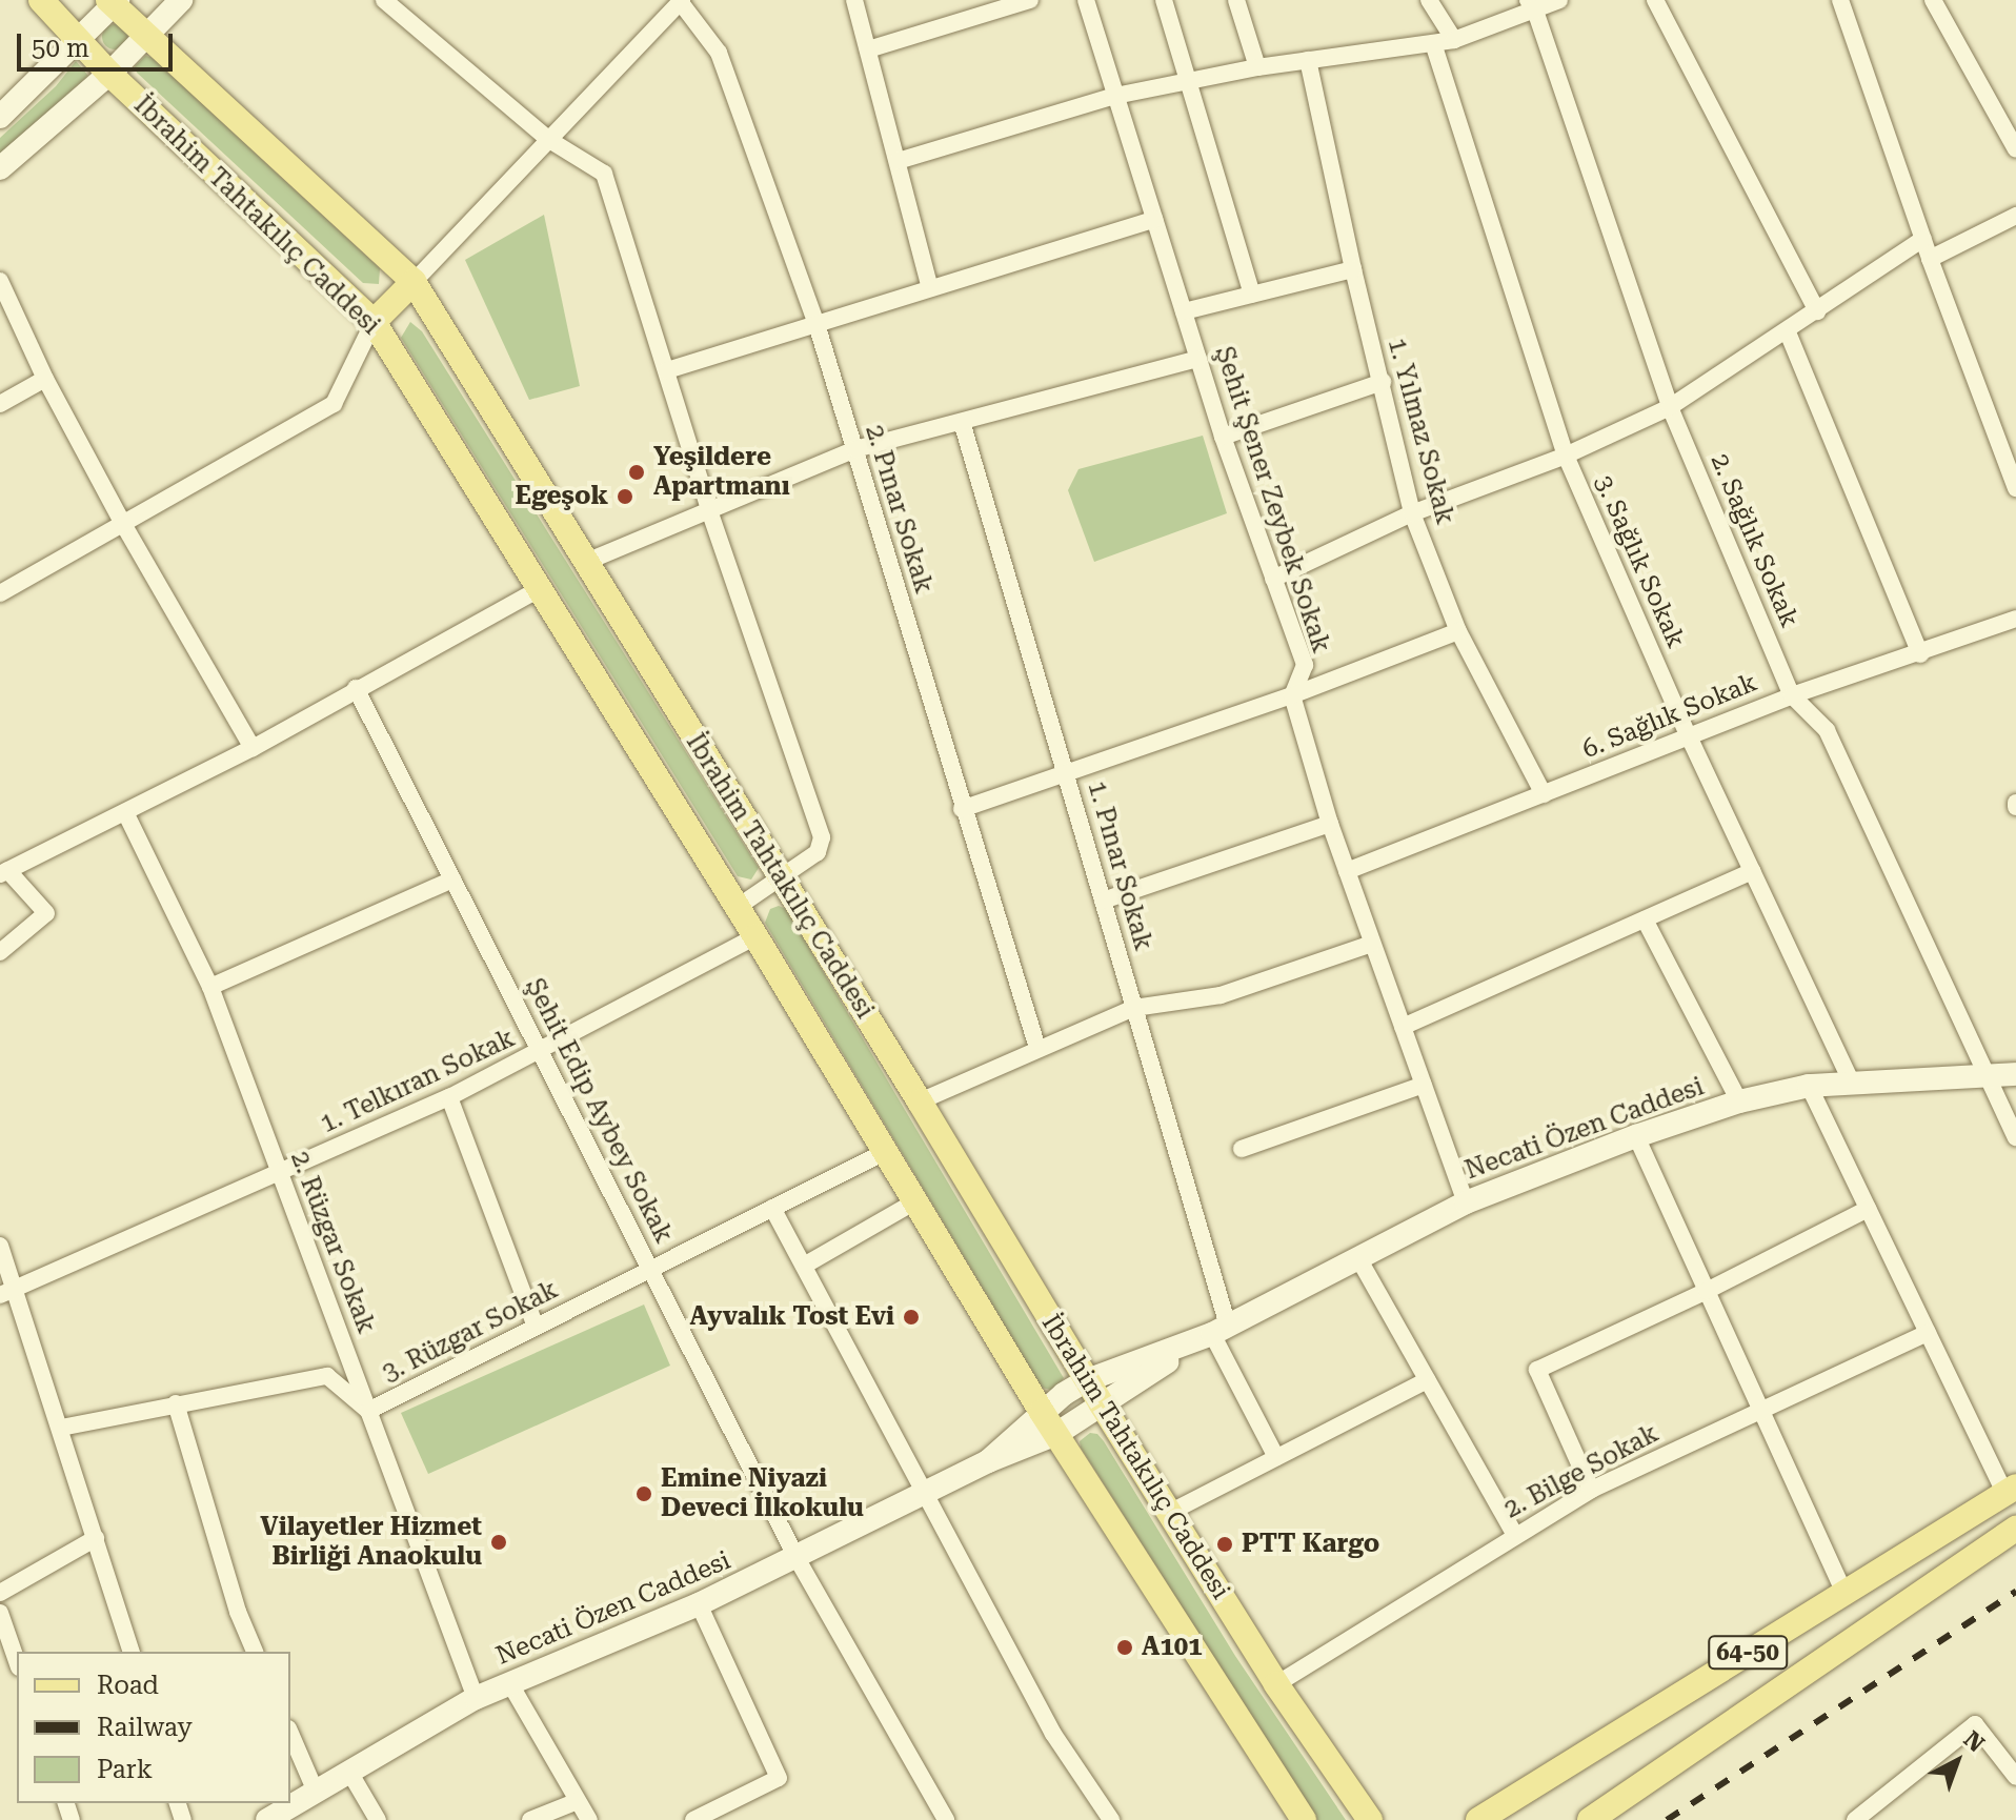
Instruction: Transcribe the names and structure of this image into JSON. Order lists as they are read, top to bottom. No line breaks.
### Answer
{"streets":{"main road":["İbrahim Tahtakılıç Caddesi","64-50"],"street":["1. Yılmaz Sokak","Şehit Şener Zeybek Sokak","2. Pınar Sokak","2. Sağlık Sokak","3. Sağlık Sokak","6. Sağlık Sokak","1. Pınar Sokak","1. Telkıran Sokak","Şehit Edip Aybey Sokak","Necati Özen Caddesi","2. Rüzgar Sokak","3. Rüzgar Sokak","2. Bilge Sokak"]},"crossings":[["İbrahim Tahtakılıç Caddesi","1. Telkıran Sokak"],["İbrahim Tahtakılıç Caddesi","Necati Özen Caddesi"],["İbrahim Tahtakılıç Caddesi","3. Rüzgar Sokak"],["İbrahim Tahtakılıç Caddesi","2. Bilge Sokak"],["1. Yılmaz Sokak","6. Sağlık Sokak"],["2. Sağlık Sokak","6. Sağlık Sokak"],["2. Sağlık Sokak","Necati Özen Caddesi"],["3. Sağlık Sokak","6. Sağlık Sokak"],["3. Sağlık Sokak","Necati Özen Caddesi"],["1. Pınar Sokak","Necati Özen Caddesi"],["1. Telkıran Sokak","Şehit Edip Aybey Sokak"],["1. Telkıran Sokak","2. Rüzgar Sokak"],["Şehit Edip Aybey Sokak","Necati Özen Caddesi"],["Şehit Edip Aybey Sokak","3. Rüzgar Sokak"],["Necati Özen Caddesi","2. Rüzgar Sokak"],["2. Rüzgar Sokak","3. Rüzgar Sokak"]],"places":["Yeşildere Apartmanı","Egeşok","Ayvalık Tost Evi","Emine Niyazi Deveci İlkokulu","Vilayetler Hizmet Birliği Anaokulu","PTT Kargo","A101"],"legend":["Road","Railway","Park"],"scale_bar":"50 m","north":"top right"}
